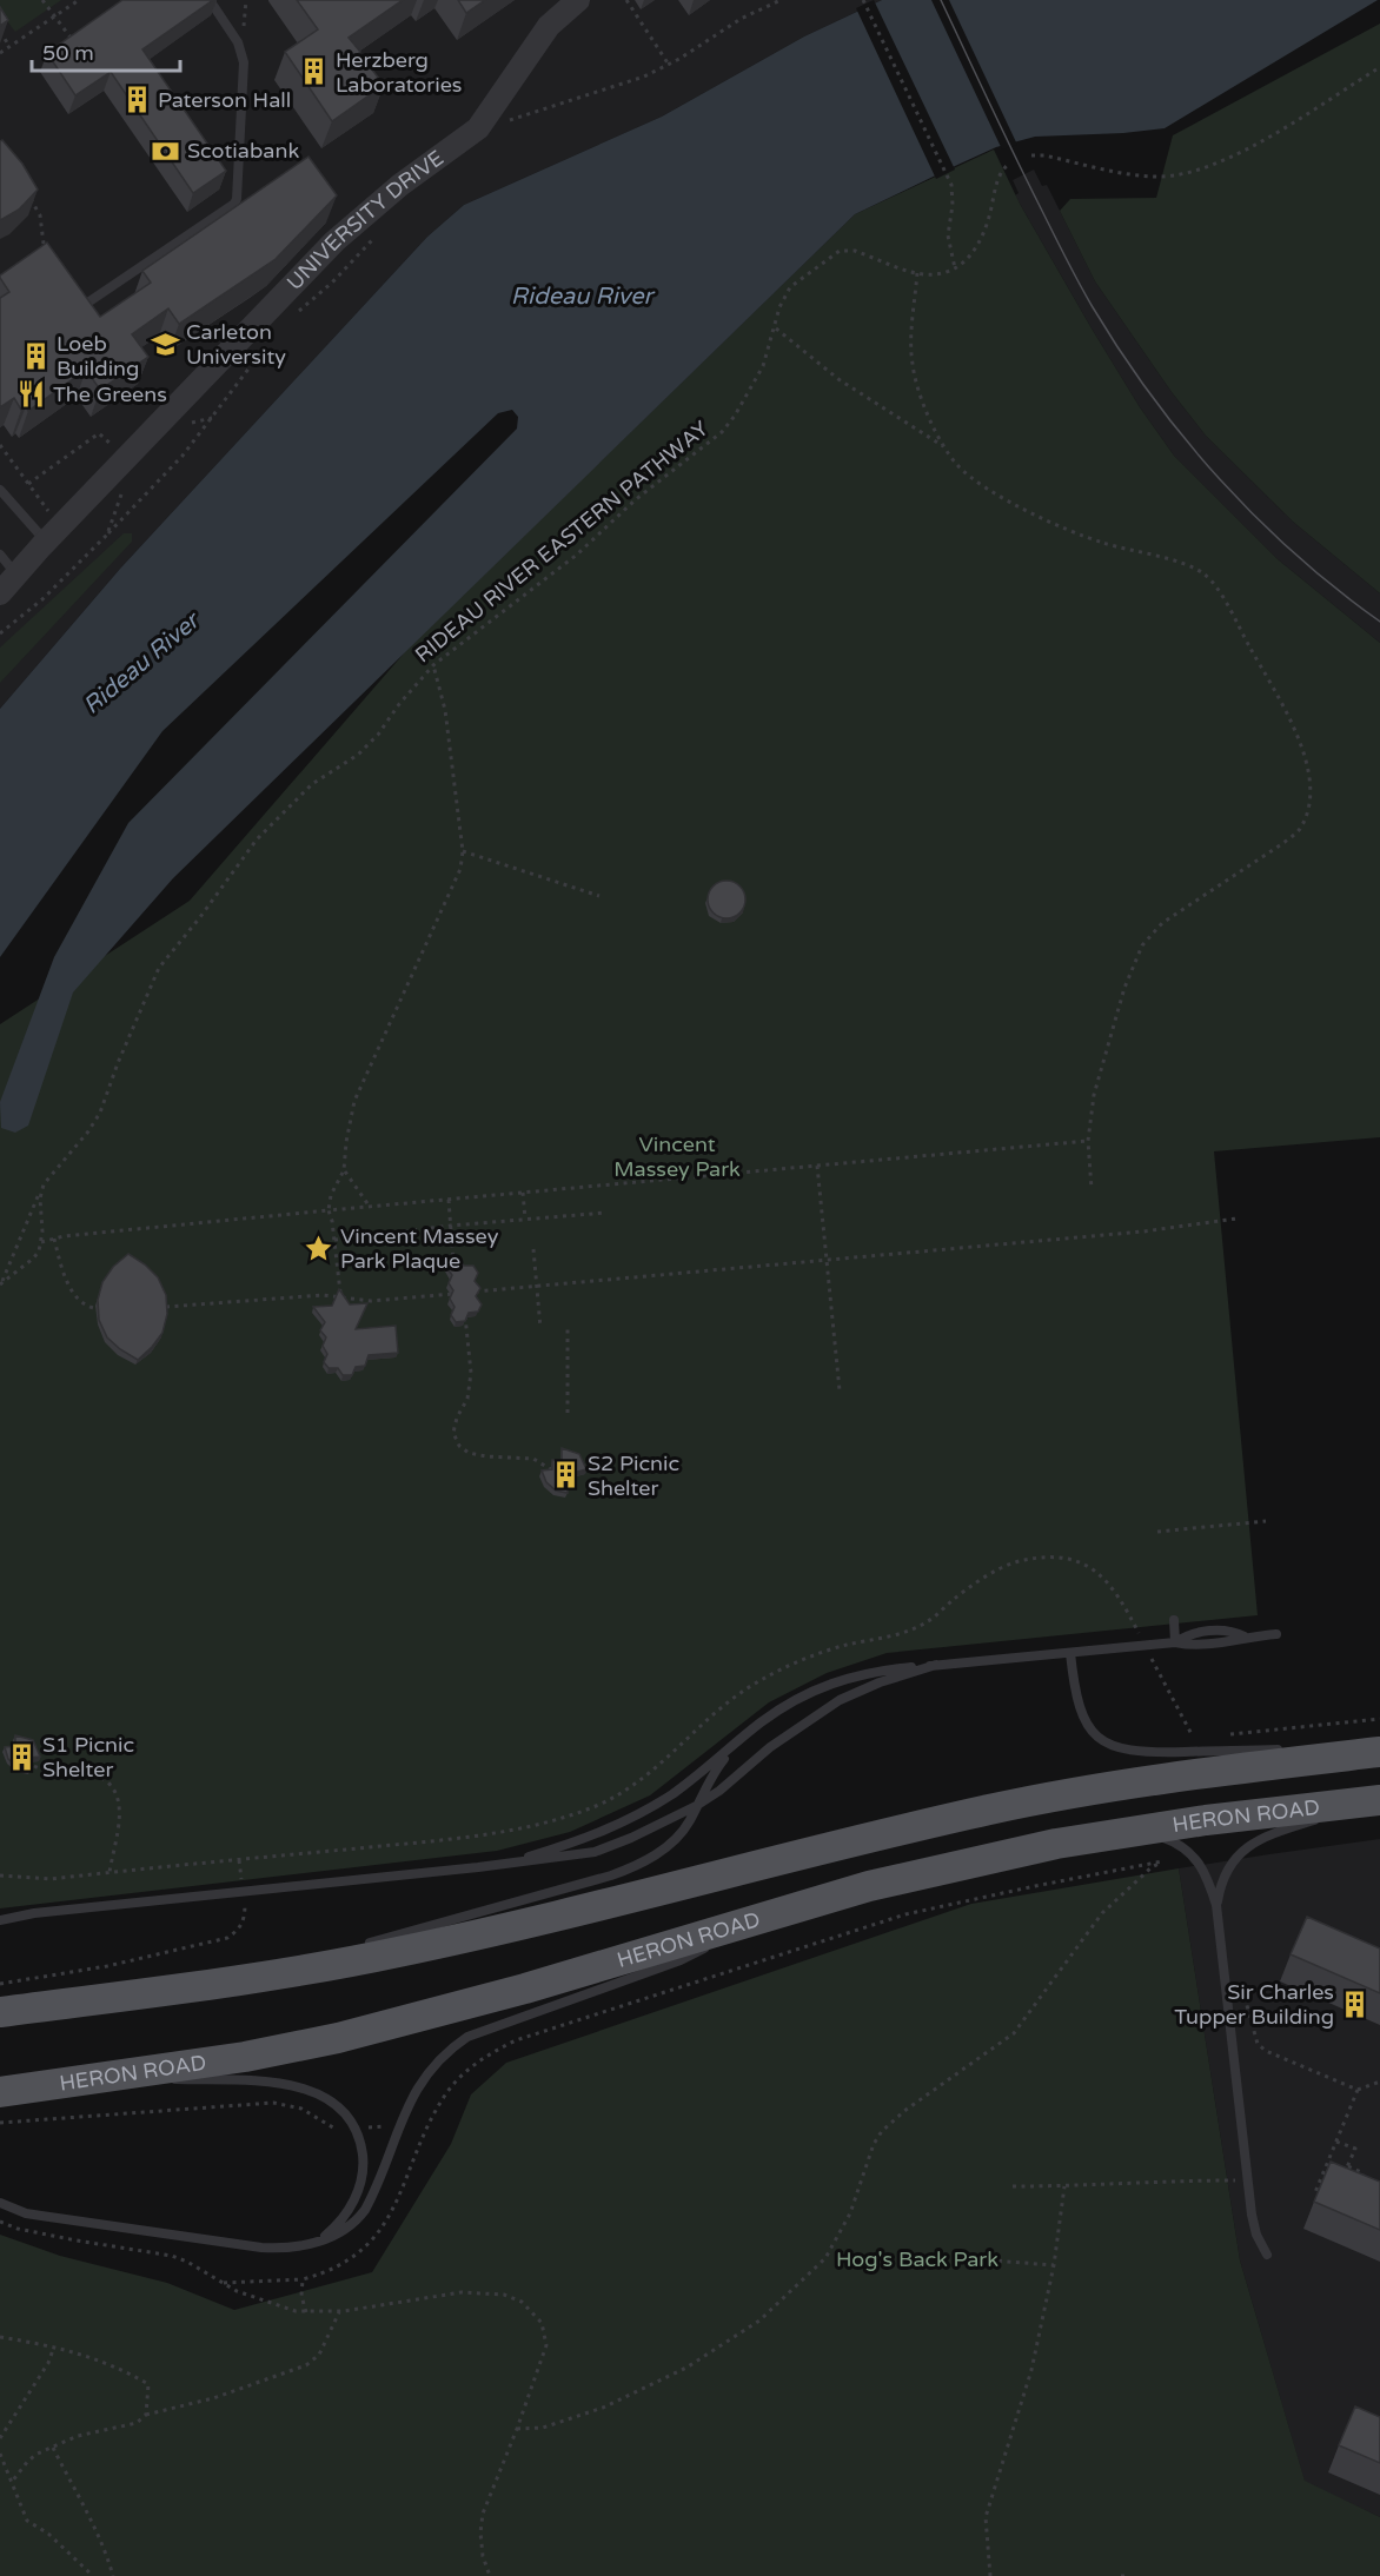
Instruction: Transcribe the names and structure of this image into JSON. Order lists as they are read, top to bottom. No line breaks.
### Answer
{"streets":{"main road":["HERON ROAD"],"street":["UNIVERSITY DRIVE"],"path":["RIDEAU RIVER EASTERN PATHWAY"]},"water":["Rideau River"],"parks":["Vincent Massey Park","Hog's Back Park"],"places":{"building":["Herzberg Laboratories","Paterson Hall","Loeb Building","S2 Picnic Shelter","S1 Picnic Shelter","Sir Charles Tupper Building"],"bank":["Scotiabank"],"school or university":["Carleton University"],"restaurant":["The Greens"],"place":["Vincent Massey Park Plaque"]},"scale_bar":"50 m"}
